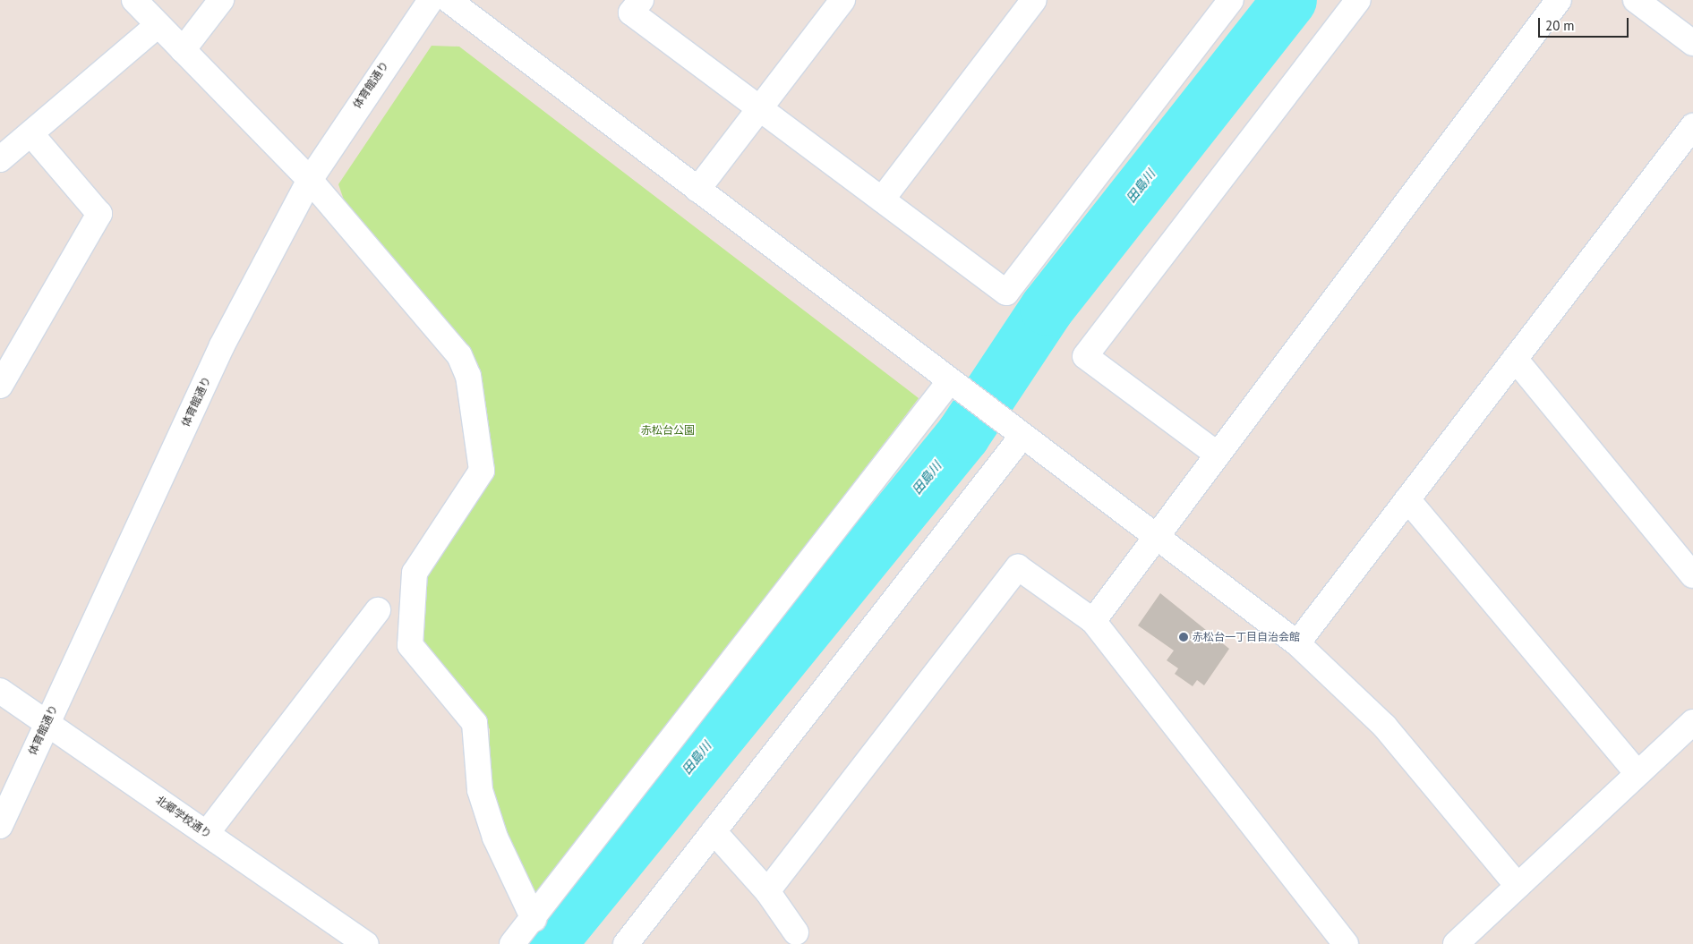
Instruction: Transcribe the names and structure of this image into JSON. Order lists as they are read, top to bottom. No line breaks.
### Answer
{"streets":{"street":["体育館通り","北郷学校通り"]},"crossings":[["体育館通り","北郷学校通り"]],"water":["田島川"],"parks":["赤松台公園"],"places":["赤松台一丁目自治会館"],"scale_bar":"20 m"}
